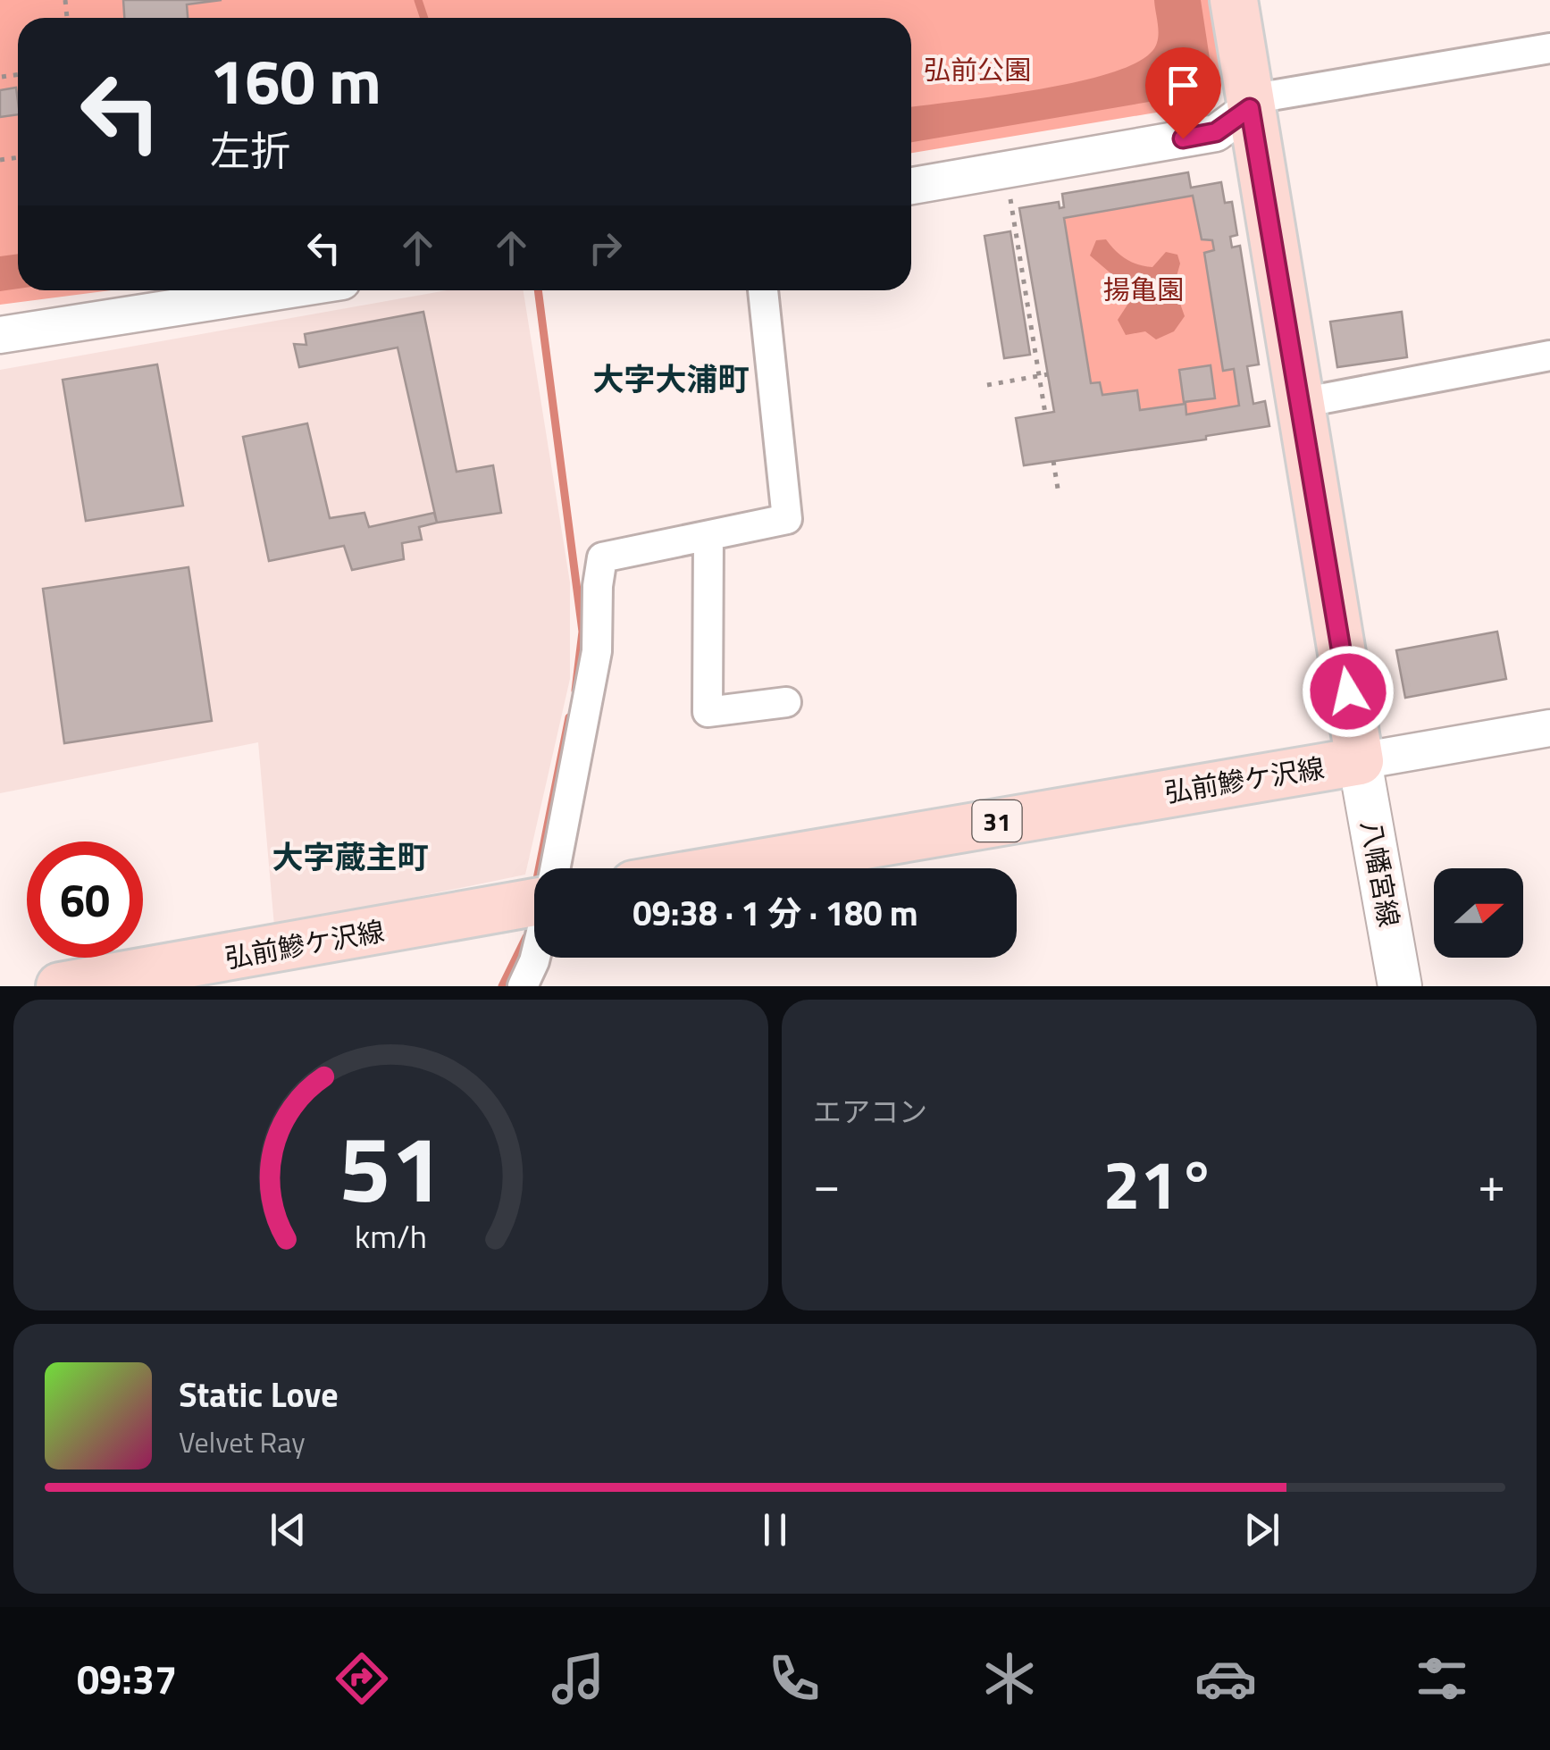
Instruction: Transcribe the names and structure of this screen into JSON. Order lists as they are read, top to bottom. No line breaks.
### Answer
{"streets":{"main road":["弘前鰺ケ沢線","31","八幡宮線"]},"crossings":[["弘前鰺ケ沢線","八幡宮線"]],"districts":["大字大浦町","大字蔵主町"],"parks":["弘前公園","揚亀園"],"north":"right","page":{"turn":["160 m","左折"],"limit":"60","trip":"09:38 · 1 分 · 180 m","tile":"エアコン","heat":["−","21°","+"],"song":["Static Love","Velvet Ray"],"tabs":"09:37","gauge":["51","km/h"]}}
